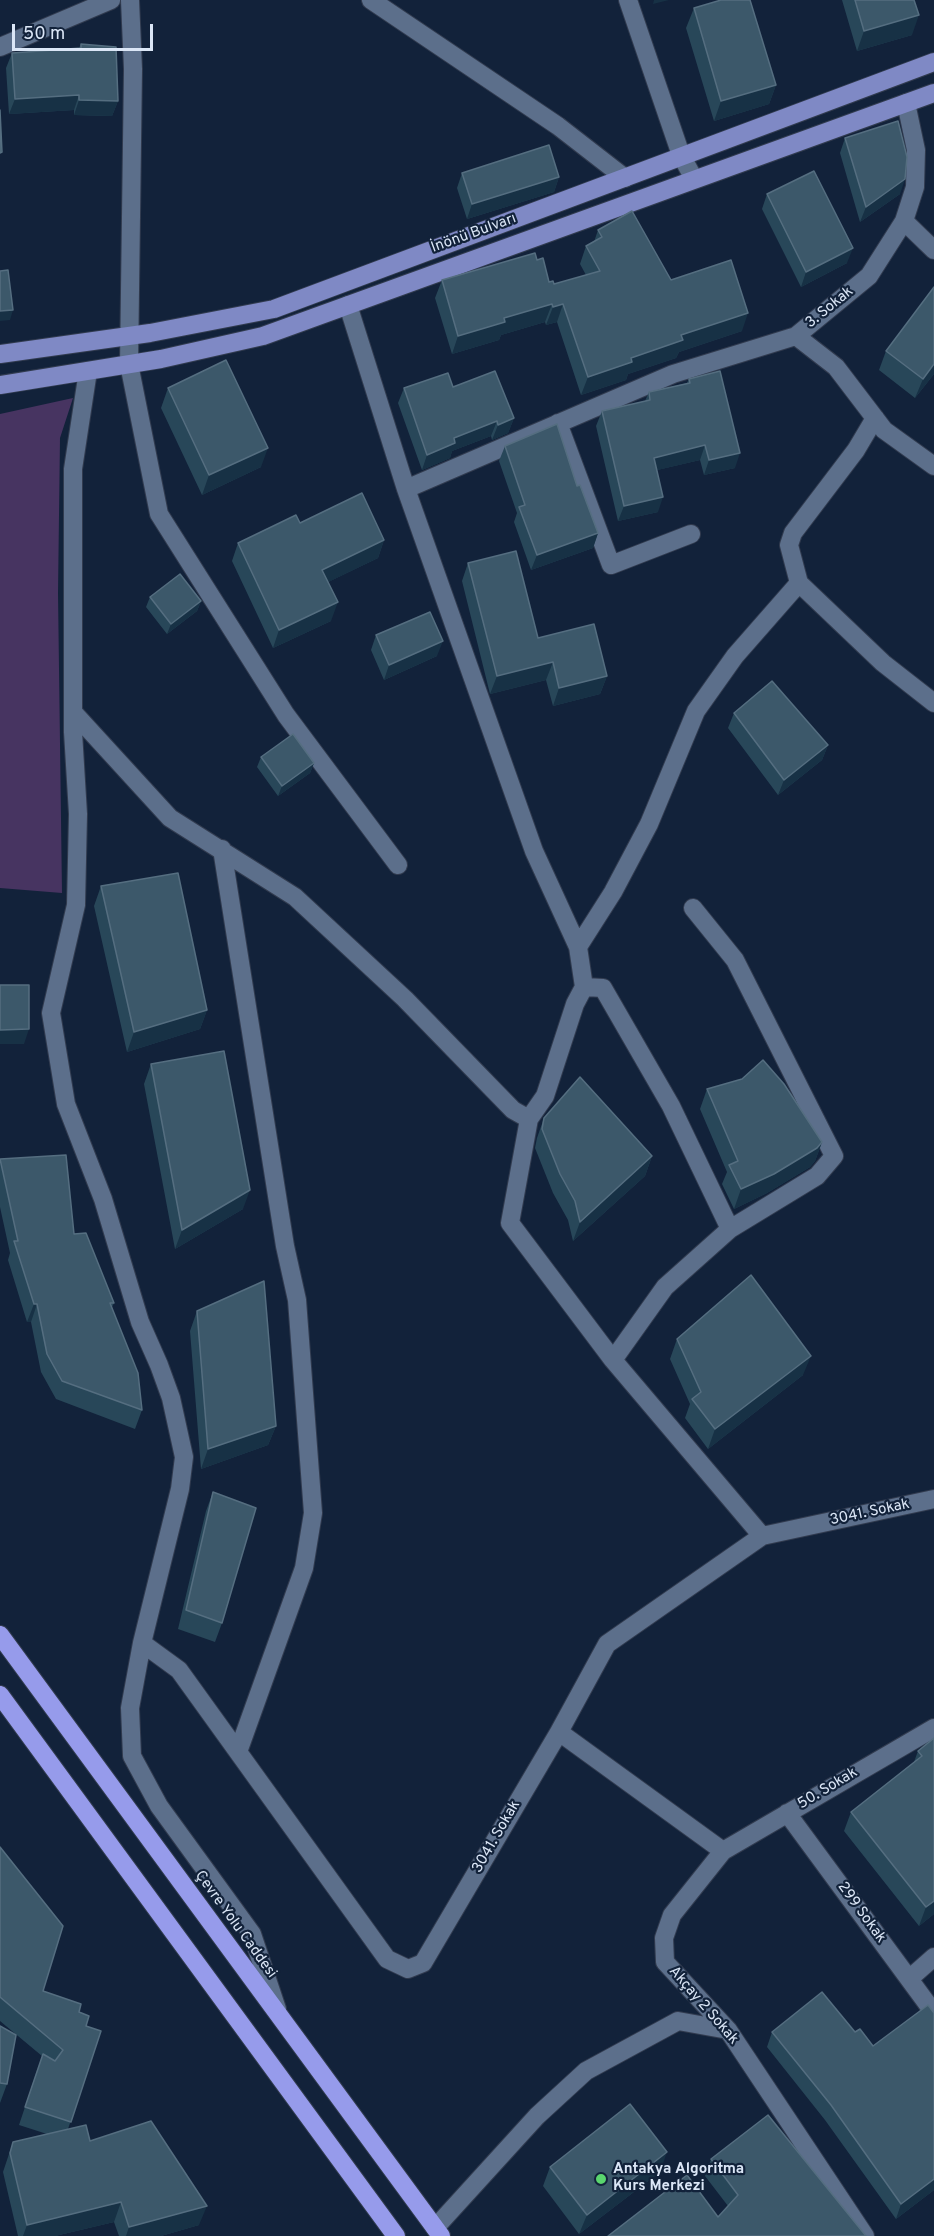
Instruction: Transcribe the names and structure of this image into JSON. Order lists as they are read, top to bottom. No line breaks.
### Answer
{"streets":{"highway":["Çevre Yolu Caddesi"],"main road":["İnönü Bulvarı"],"street":["3. Sokak","3041. Sokak","50. Sokak","299 Sokak","Akçay 2 Sokak"]},"crossings":[["İnönü Bulvarı","3. Sokak"],["50. Sokak","299 Sokak"],["50. Sokak","Akçay 2 Sokak"]],"places":["Antakya Algoritma Kurs Merkezi"],"scale_bar":"50 m"}
